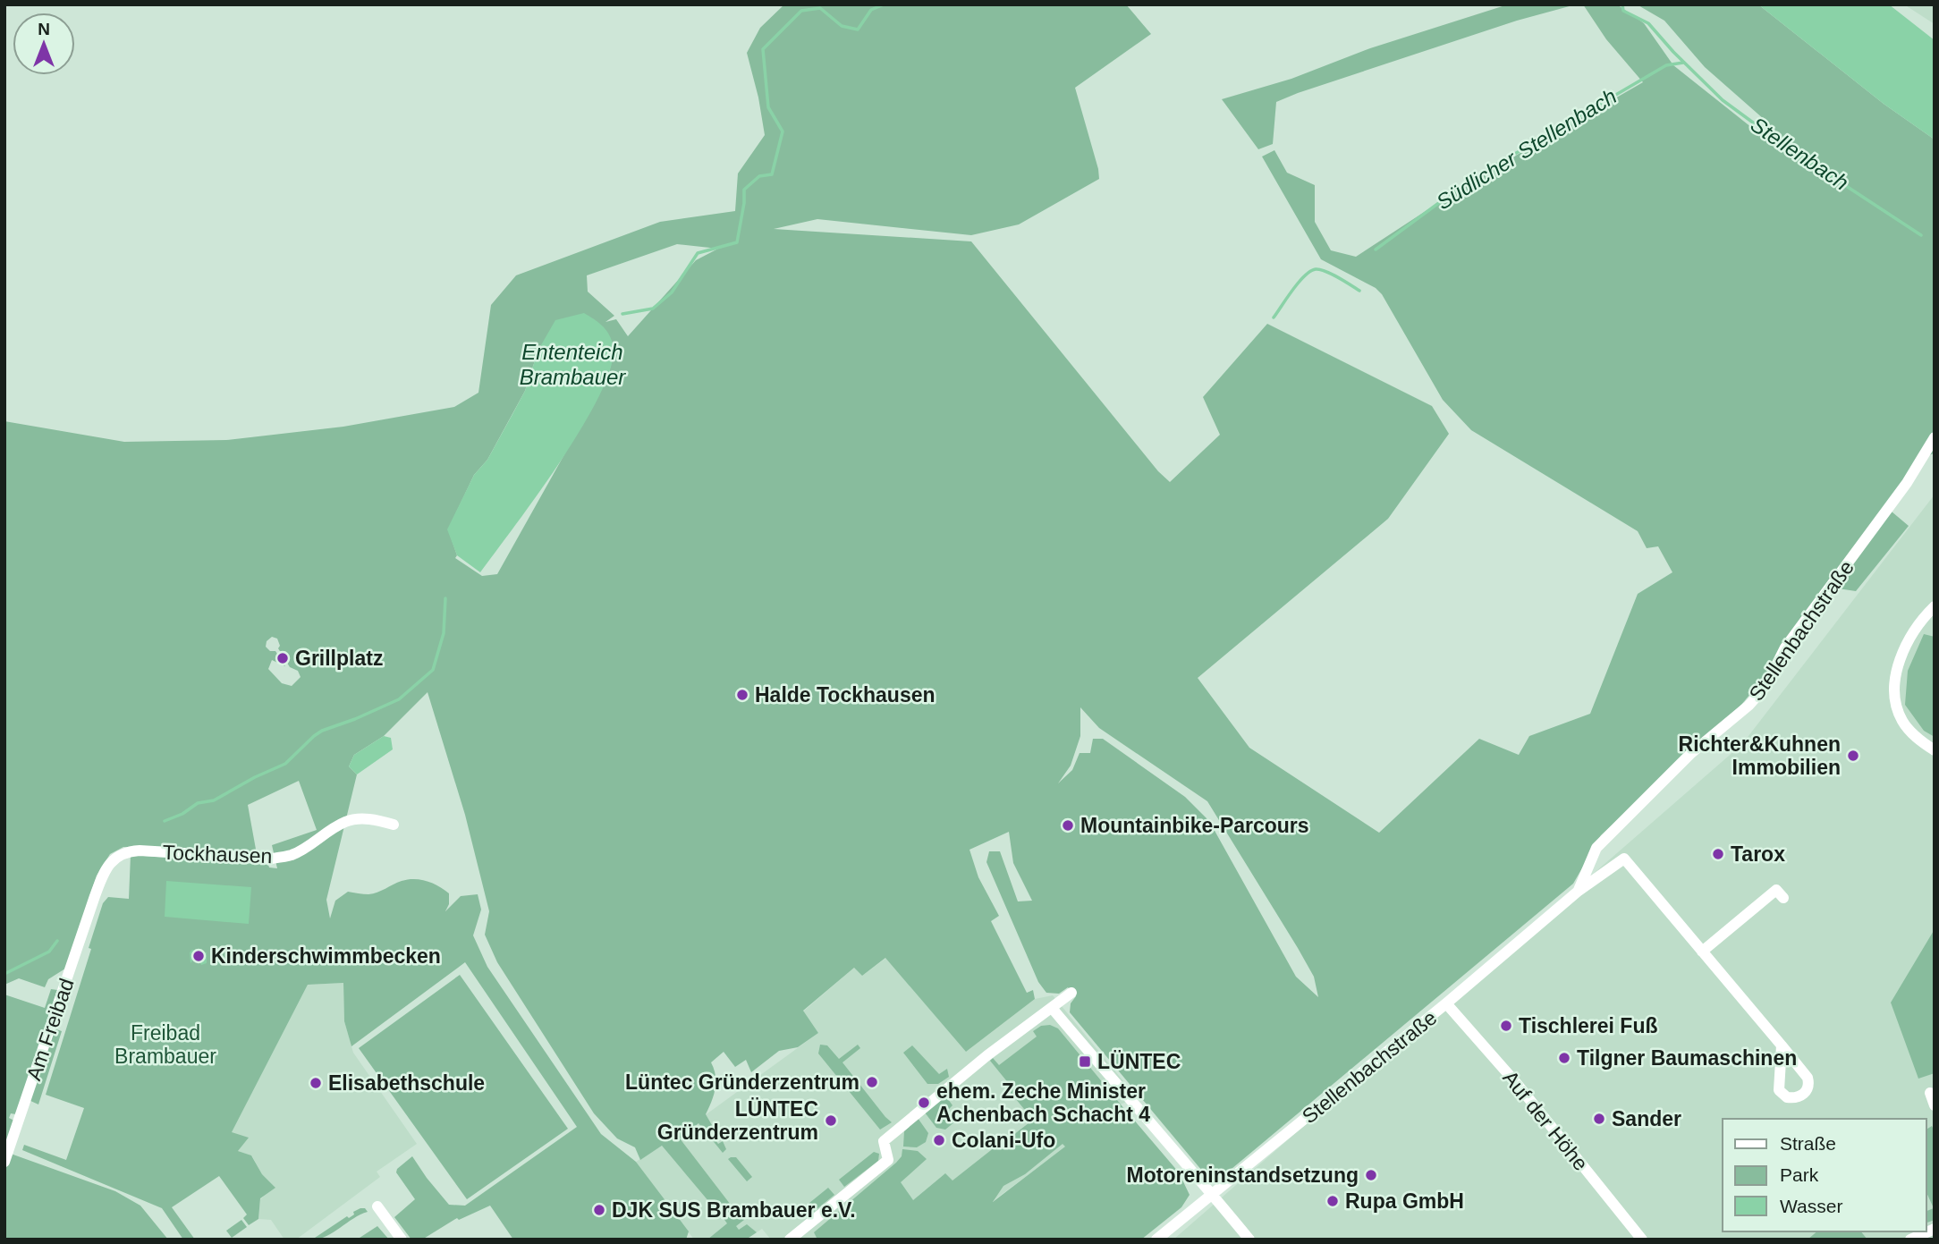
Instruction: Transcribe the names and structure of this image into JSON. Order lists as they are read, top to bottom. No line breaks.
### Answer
{"streets":{"street":["Stellenbachstraße","Tockhausen","Am Freibad","Auf der Höhe"]},"crossings":[["Stellenbachstraße","Auf der Höhe"],["Tockhausen","Am Freibad"]],"water":["Südlicher Stellenbach","Stellenbach","Ententeich Brambauer"],"parks":["Freibad Brambauer"],"places":{"other":["Grillplatz","Halde Tockhausen","Richter&Kuhnen Immobilien","Mountainbike-Parcours","Tarox","Kinderschwimmbecken","Tischlerei Fuß","Tilgner Baumaschinen","Lüntec Gründerzentrum","Elisabethschule","ehem. Zeche Minister Achenbach Schacht 4","Sander","LÜNTEC Gründerzentrum","Colani-Ufo","Motoreninstandsetzung","Rupa GmbH","DJK SUS Brambauer e.V."],"transit":["LÜNTEC"]},"legend":["Straße","Park","Wasser"],"north":"top"}
